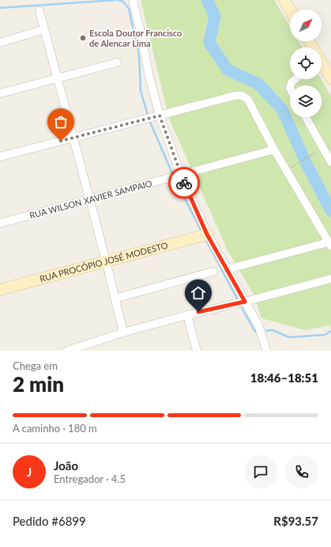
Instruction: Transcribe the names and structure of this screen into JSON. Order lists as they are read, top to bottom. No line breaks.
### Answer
{"streets":{"street":["RUA WILSON XAVIER SAMPAIO","RUA PROCÓPIO JOSÉ MODESTO"]},"places":["Escola Doutor Francisco de Alencar Lima"],"north":"top right","page":{"heading":["2 min","Chega em","18:46–18:51"],"panel":["João","Entregador · 4.5","Pedido #6899","R$93.57"],"bar":"A caminho · 180 m","round":"J"}}
